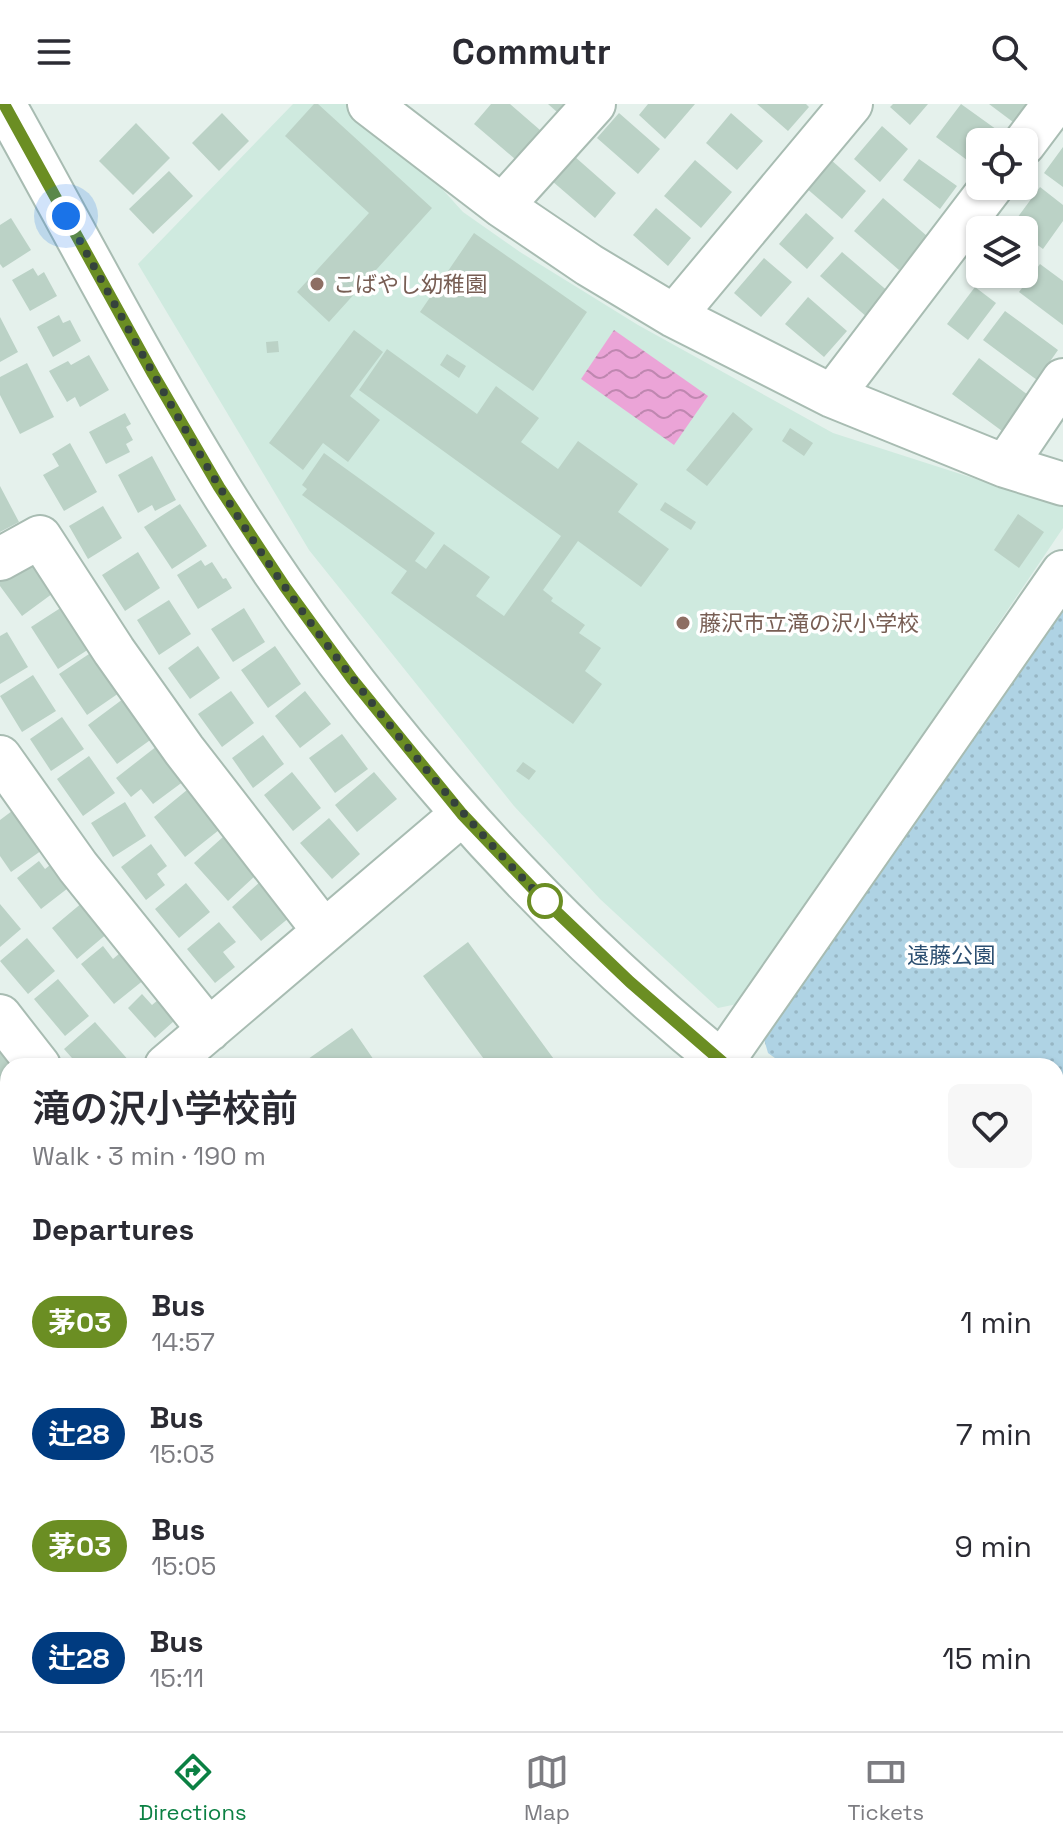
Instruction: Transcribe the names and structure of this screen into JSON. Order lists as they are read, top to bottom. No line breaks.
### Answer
{"parks":["遠藤公園"],"places":["こばやし幼稚園","藤沢市立滝の沢小学校"],"lines":["bus line 茅03"],"page":{"header":"Commutr","heading":[["滝の沢小学校前","Walk · 3 min · 190 m"],"Departures"],"list":[{"mark":"茅03","name":"Bus","note":"14:57","value":"1 min"},{"mark":"辻28","name":"Bus","note":"15:03","value":"7 min"},{"mark":"茅03","name":"Bus","note":"15:05","value":"9 min"},{"mark":"辻28","name":"Bus","note":"15:11","value":"15 min"}],"tabs":["Directions","Map","Tickets"]}}
